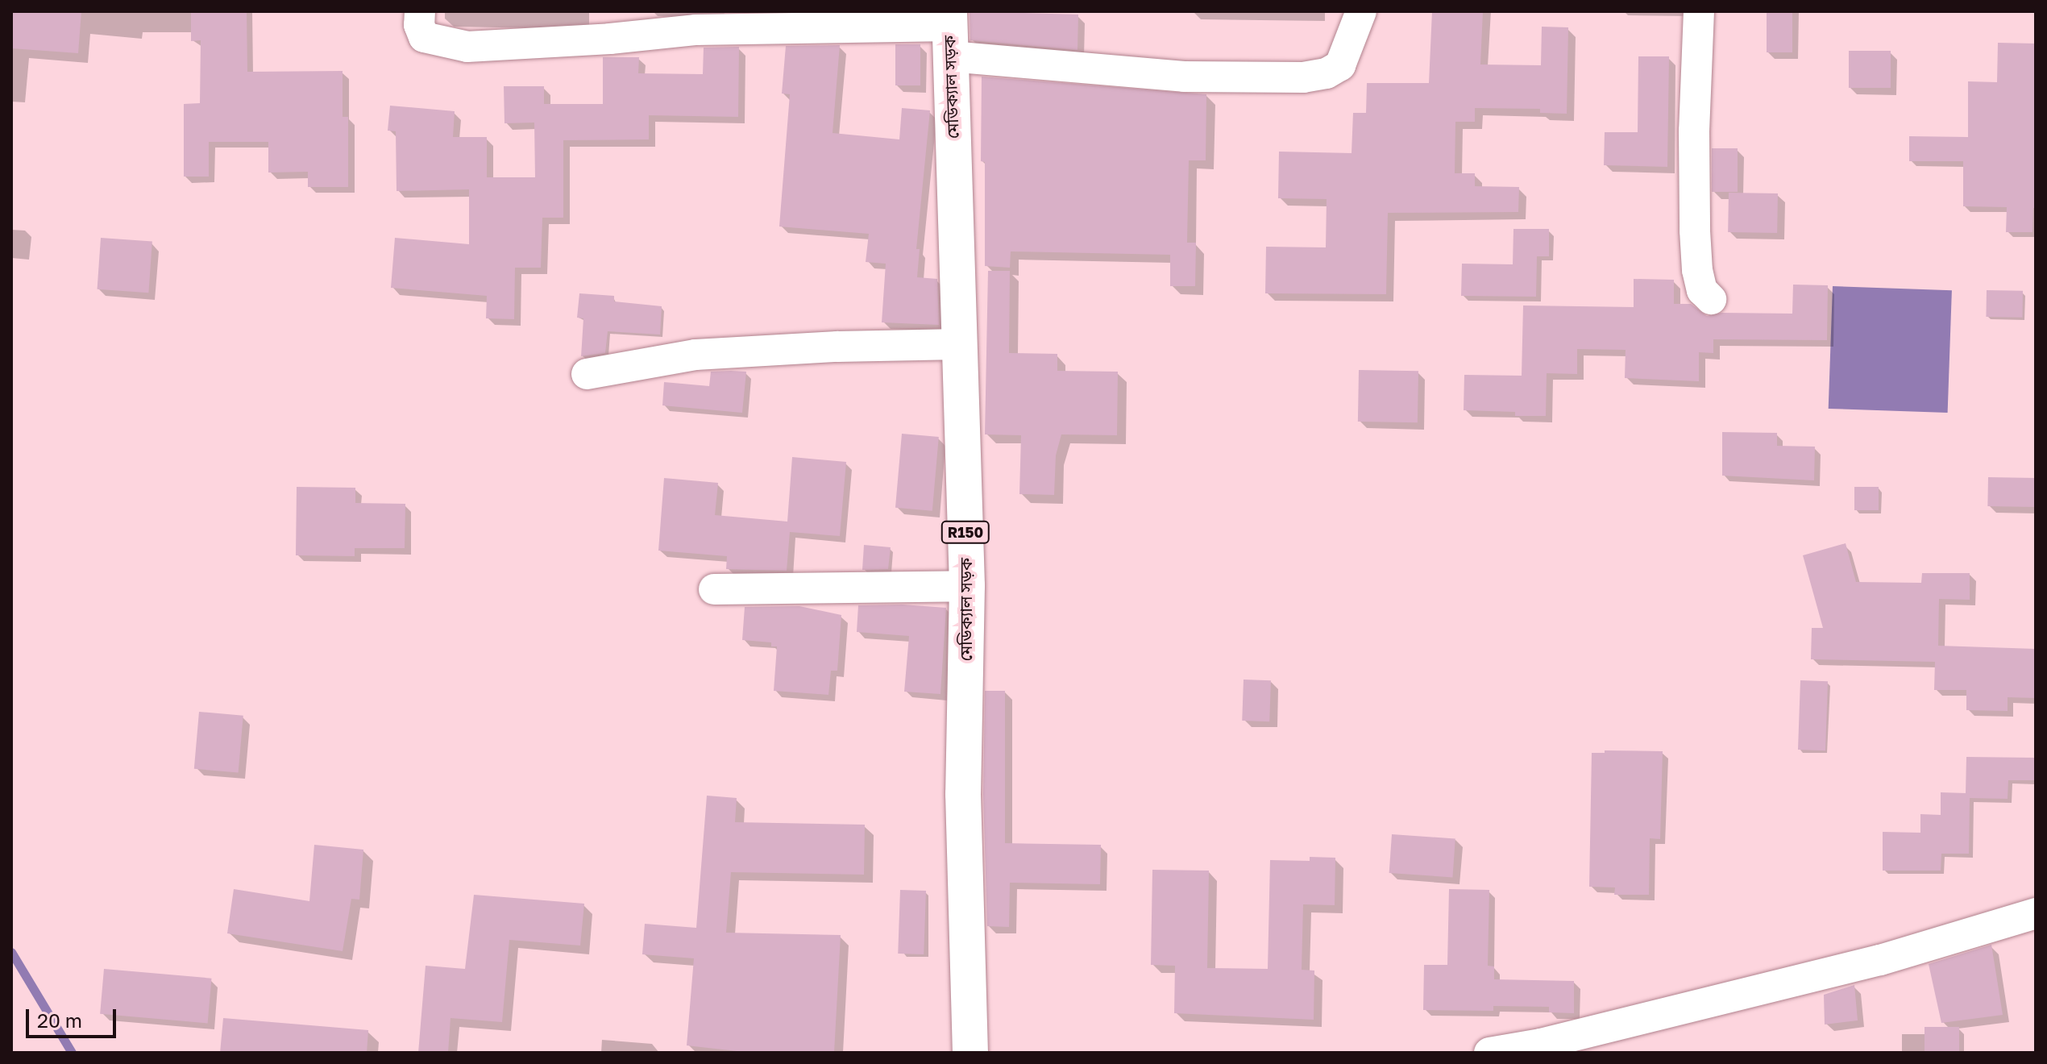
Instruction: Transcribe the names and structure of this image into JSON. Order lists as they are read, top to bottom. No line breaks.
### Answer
{"streets":{"main road":["মেডিক্যাল সড়ক","R150"]},"scale_bar":"20 m"}
